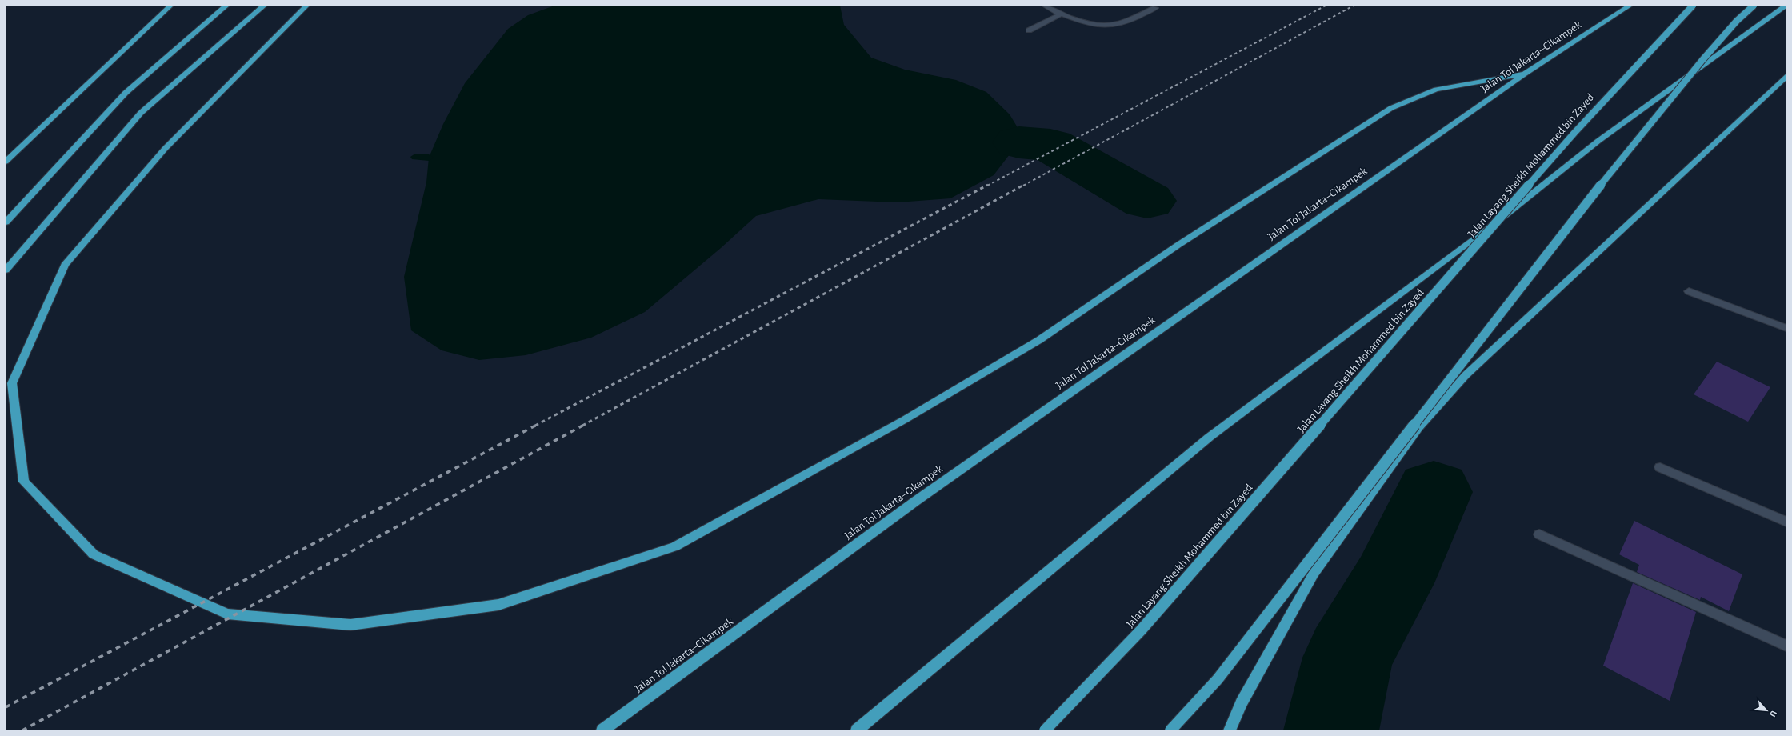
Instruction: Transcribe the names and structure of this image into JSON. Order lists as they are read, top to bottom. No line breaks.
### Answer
{"streets":{"highway":["Jalan Tol Jakarta–Cikampek","Jalan Layang Sheikh Mohammed bin Zayed"]},"north":"bottom right"}
